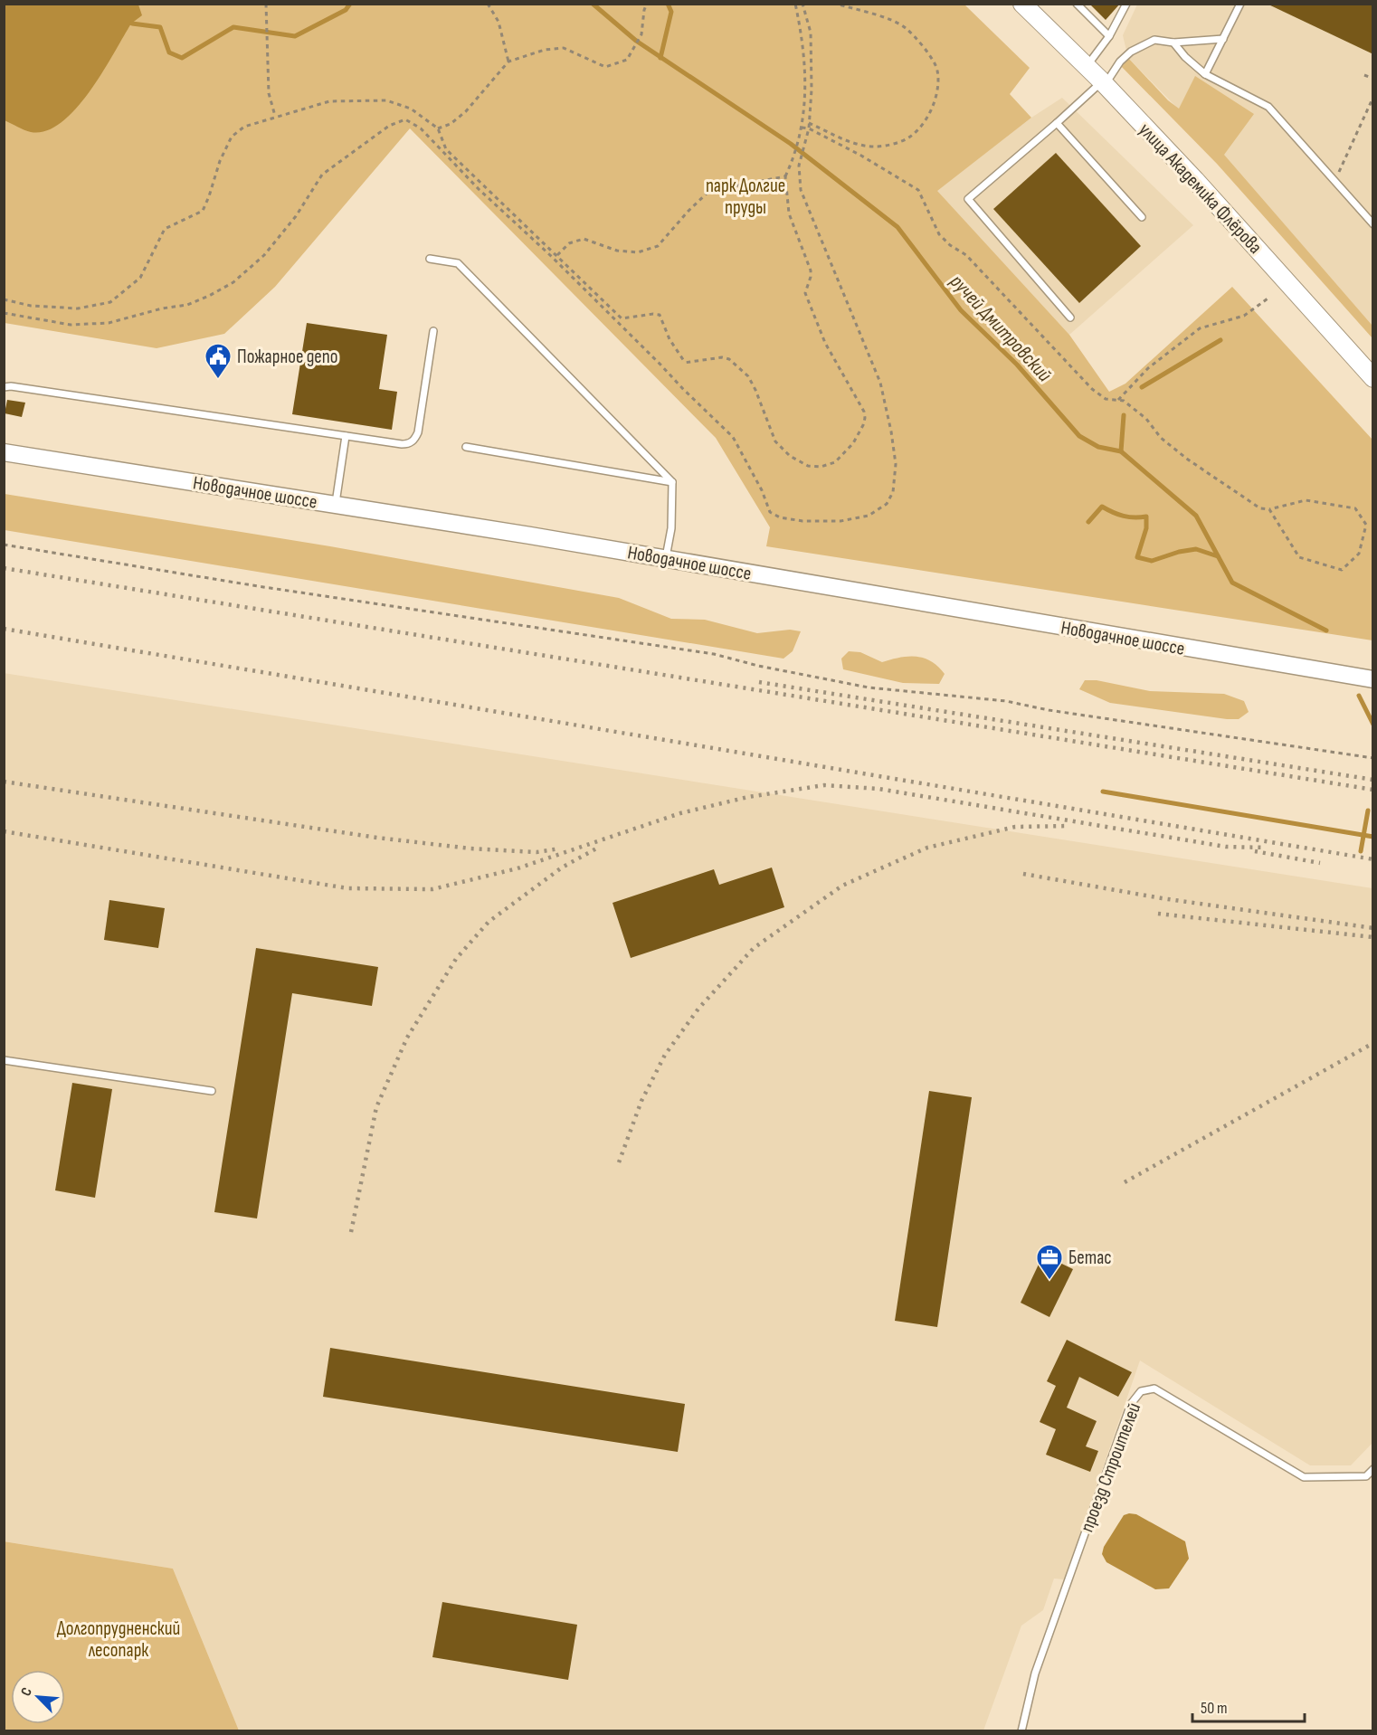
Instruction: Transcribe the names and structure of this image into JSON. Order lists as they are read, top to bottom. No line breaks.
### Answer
{"streets":{"main road":["улица Академика Флёрова"],"street":["Новодачное шоссе"],"lane":["проезд Строителей"]},"water":["ручей Дмитровский"],"parks":["парк Долгие пруды","Долгопрудненский лесопарк"],"places":{"public building":["Пожарное депо"],"office":["Бетас"]},"scale_bar":"50 m","north":"top left"}
